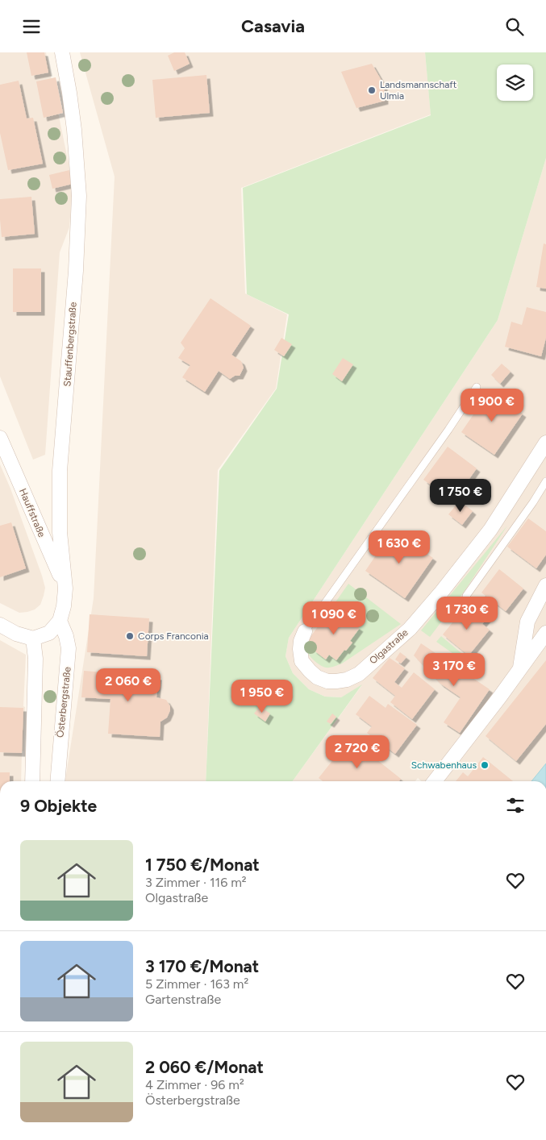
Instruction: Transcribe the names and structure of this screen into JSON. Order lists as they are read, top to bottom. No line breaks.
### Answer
{"streets":{"street":["Stauffenbergstraße","Hauffstraße","Olgastraße","Österbergstraße"]},"crossings":[["Stauffenbergstraße","Hauffstraße"],["Stauffenbergstraße","Österbergstraße"]],"places":["Landsmannschaft Ulmia","Corps Franconia","Schwabenhaus"],"page":{"header":"Casavia","price":["1 900 €","1 750 €","1 630 €","1 730 €","1 090 €","3 170 €","2 060 €","1 950 €","2 720 €"],"heading":"9 Objekte","list":[{"name":"1 750 €/Monat","note":"3 Zimmer · 116 m² · Olgastraße"},{"name":"3 170 €/Monat","note":"5 Zimmer · 163 m² · Gartenstraße"},{"name":"2 060 €/Monat","note":"4 Zimmer · 96 m² · Österbergstraße"}]}}
